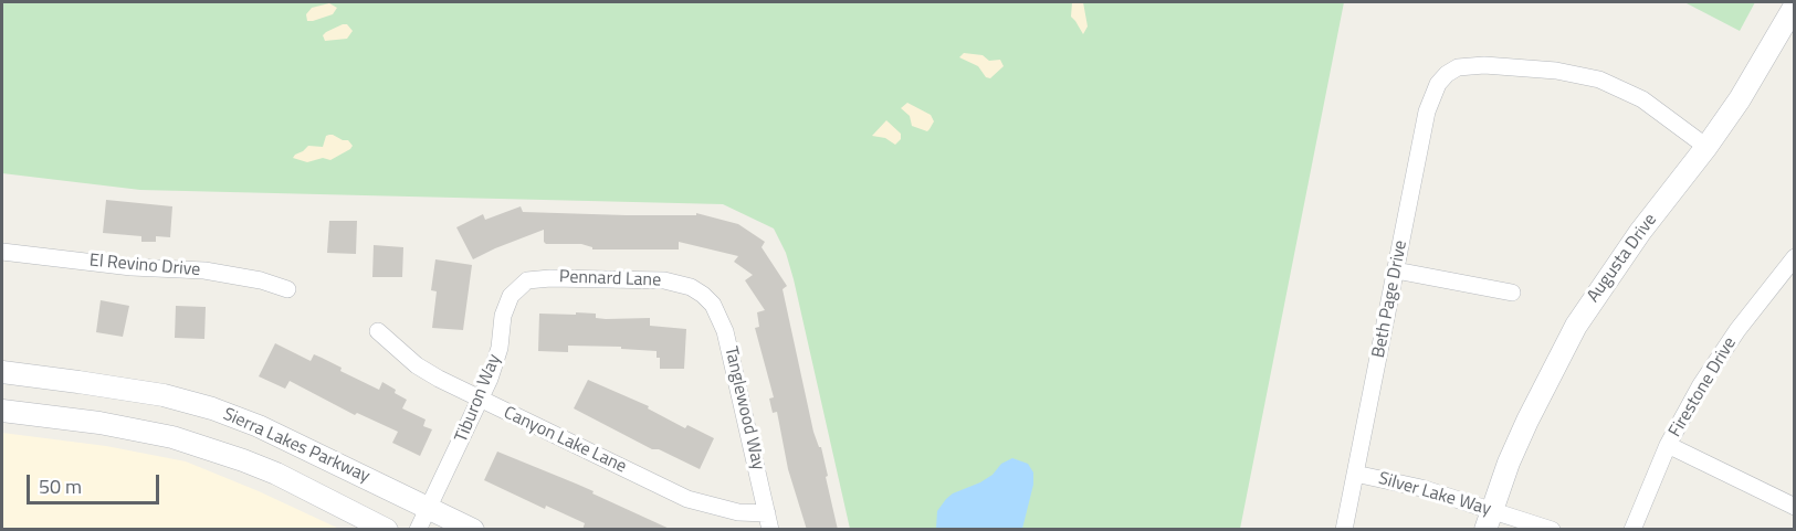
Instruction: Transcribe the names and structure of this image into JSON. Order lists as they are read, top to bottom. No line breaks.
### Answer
{"streets":{"street":["Augusta Drive","El Revino Drive","Pennard Lane","Beth Page Drive","Firestone Drive","Tiburon Way","Tanglewood Way","Canyon Lake Lane","Sierra Lakes Parkway","Silver Lake Way"]},"crossings":[["Augusta Drive","Beth Page Drive"],["Augusta Drive","Silver Lake Way"],["Pennard Lane","Tiburon Way"],["Pennard Lane","Tanglewood Way"],["Beth Page Drive","Silver Lake Way"],["Tiburon Way","Canyon Lake Lane"],["Tiburon Way","Sierra Lakes Parkway"],["Tanglewood Way","Canyon Lake Lane"]],"scale_bar":"50 m"}
